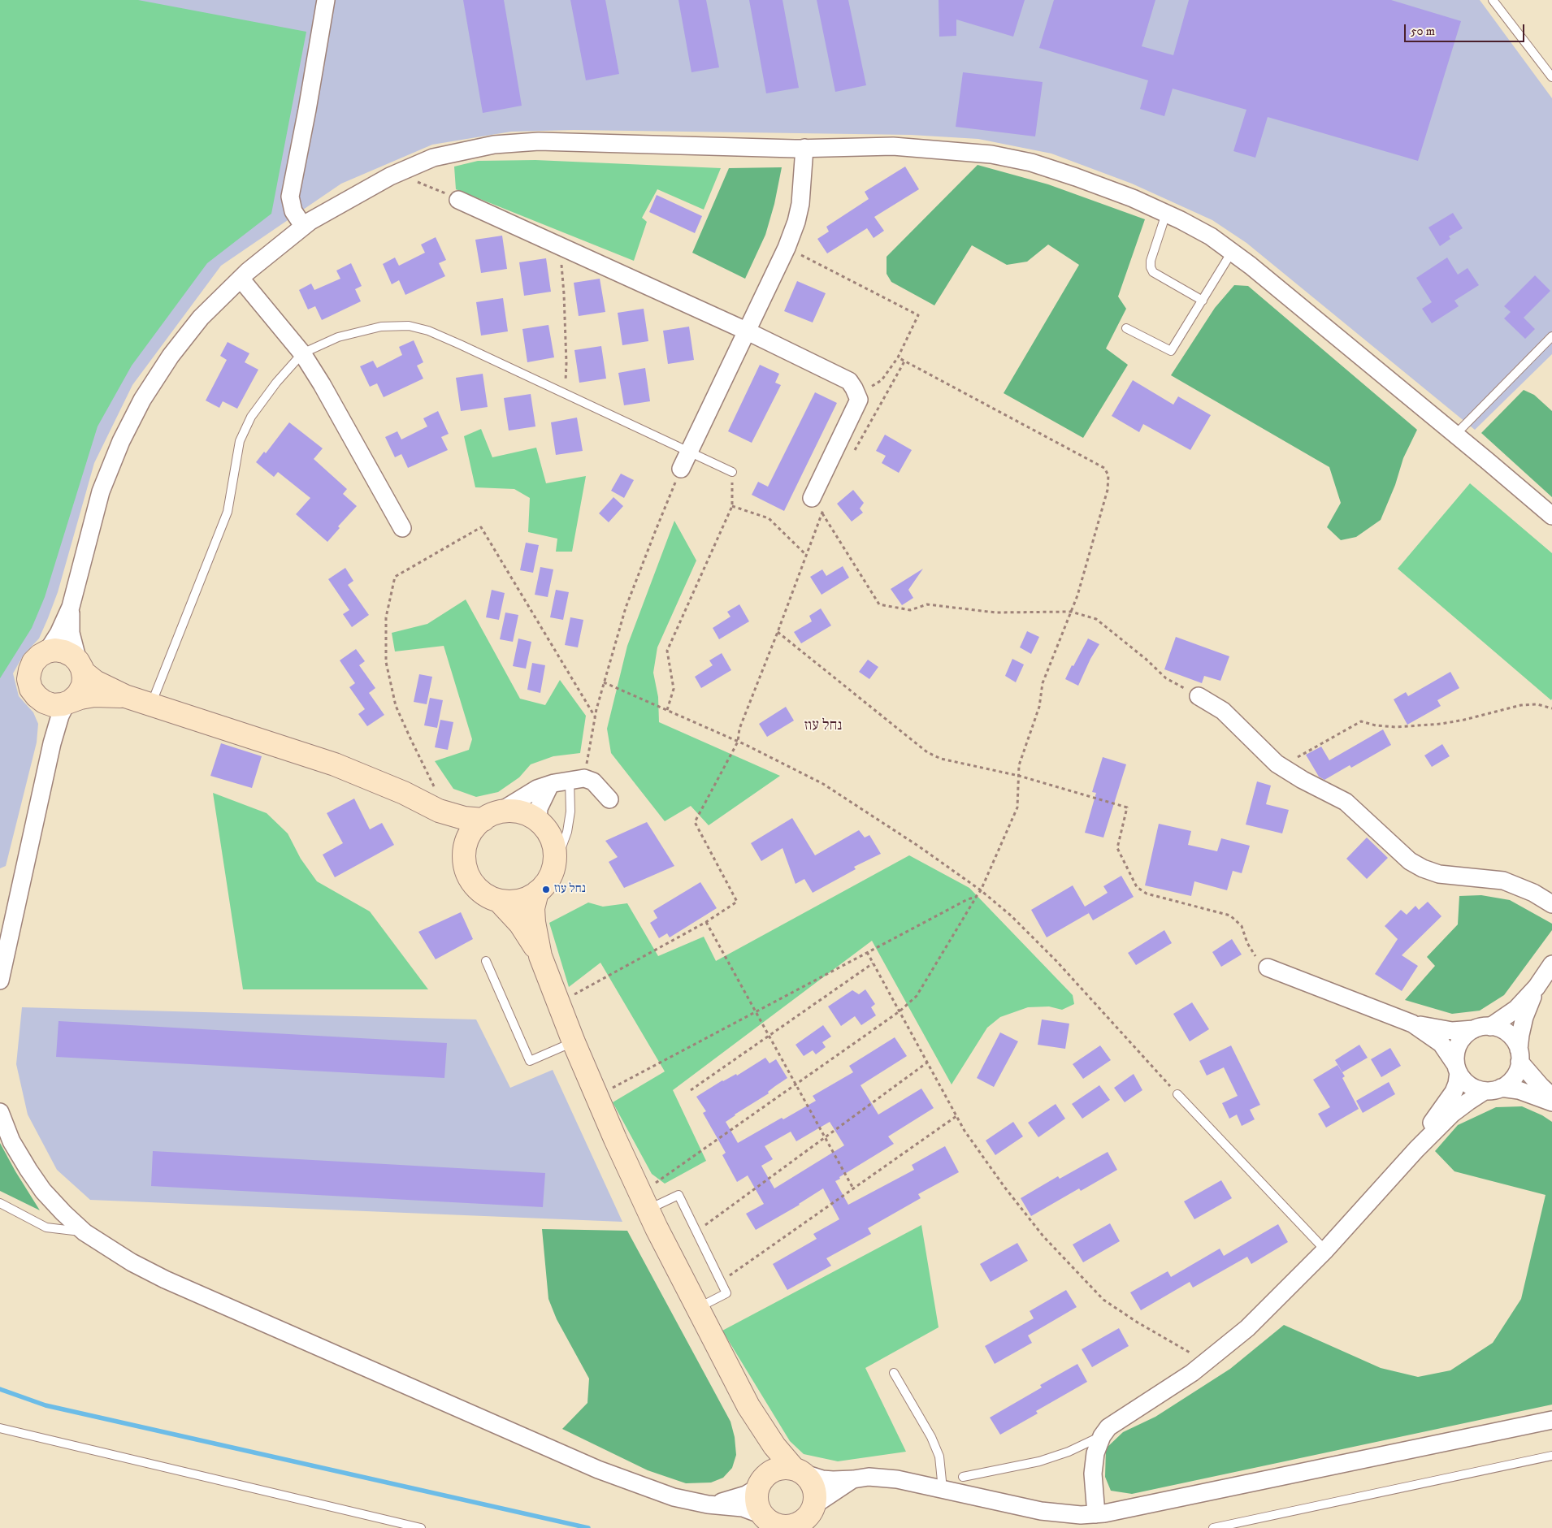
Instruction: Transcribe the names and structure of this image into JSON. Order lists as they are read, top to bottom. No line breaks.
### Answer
{"districts":["נחל עוז"],"places":["נחל עוז"],"scale_bar":"50 m"}
